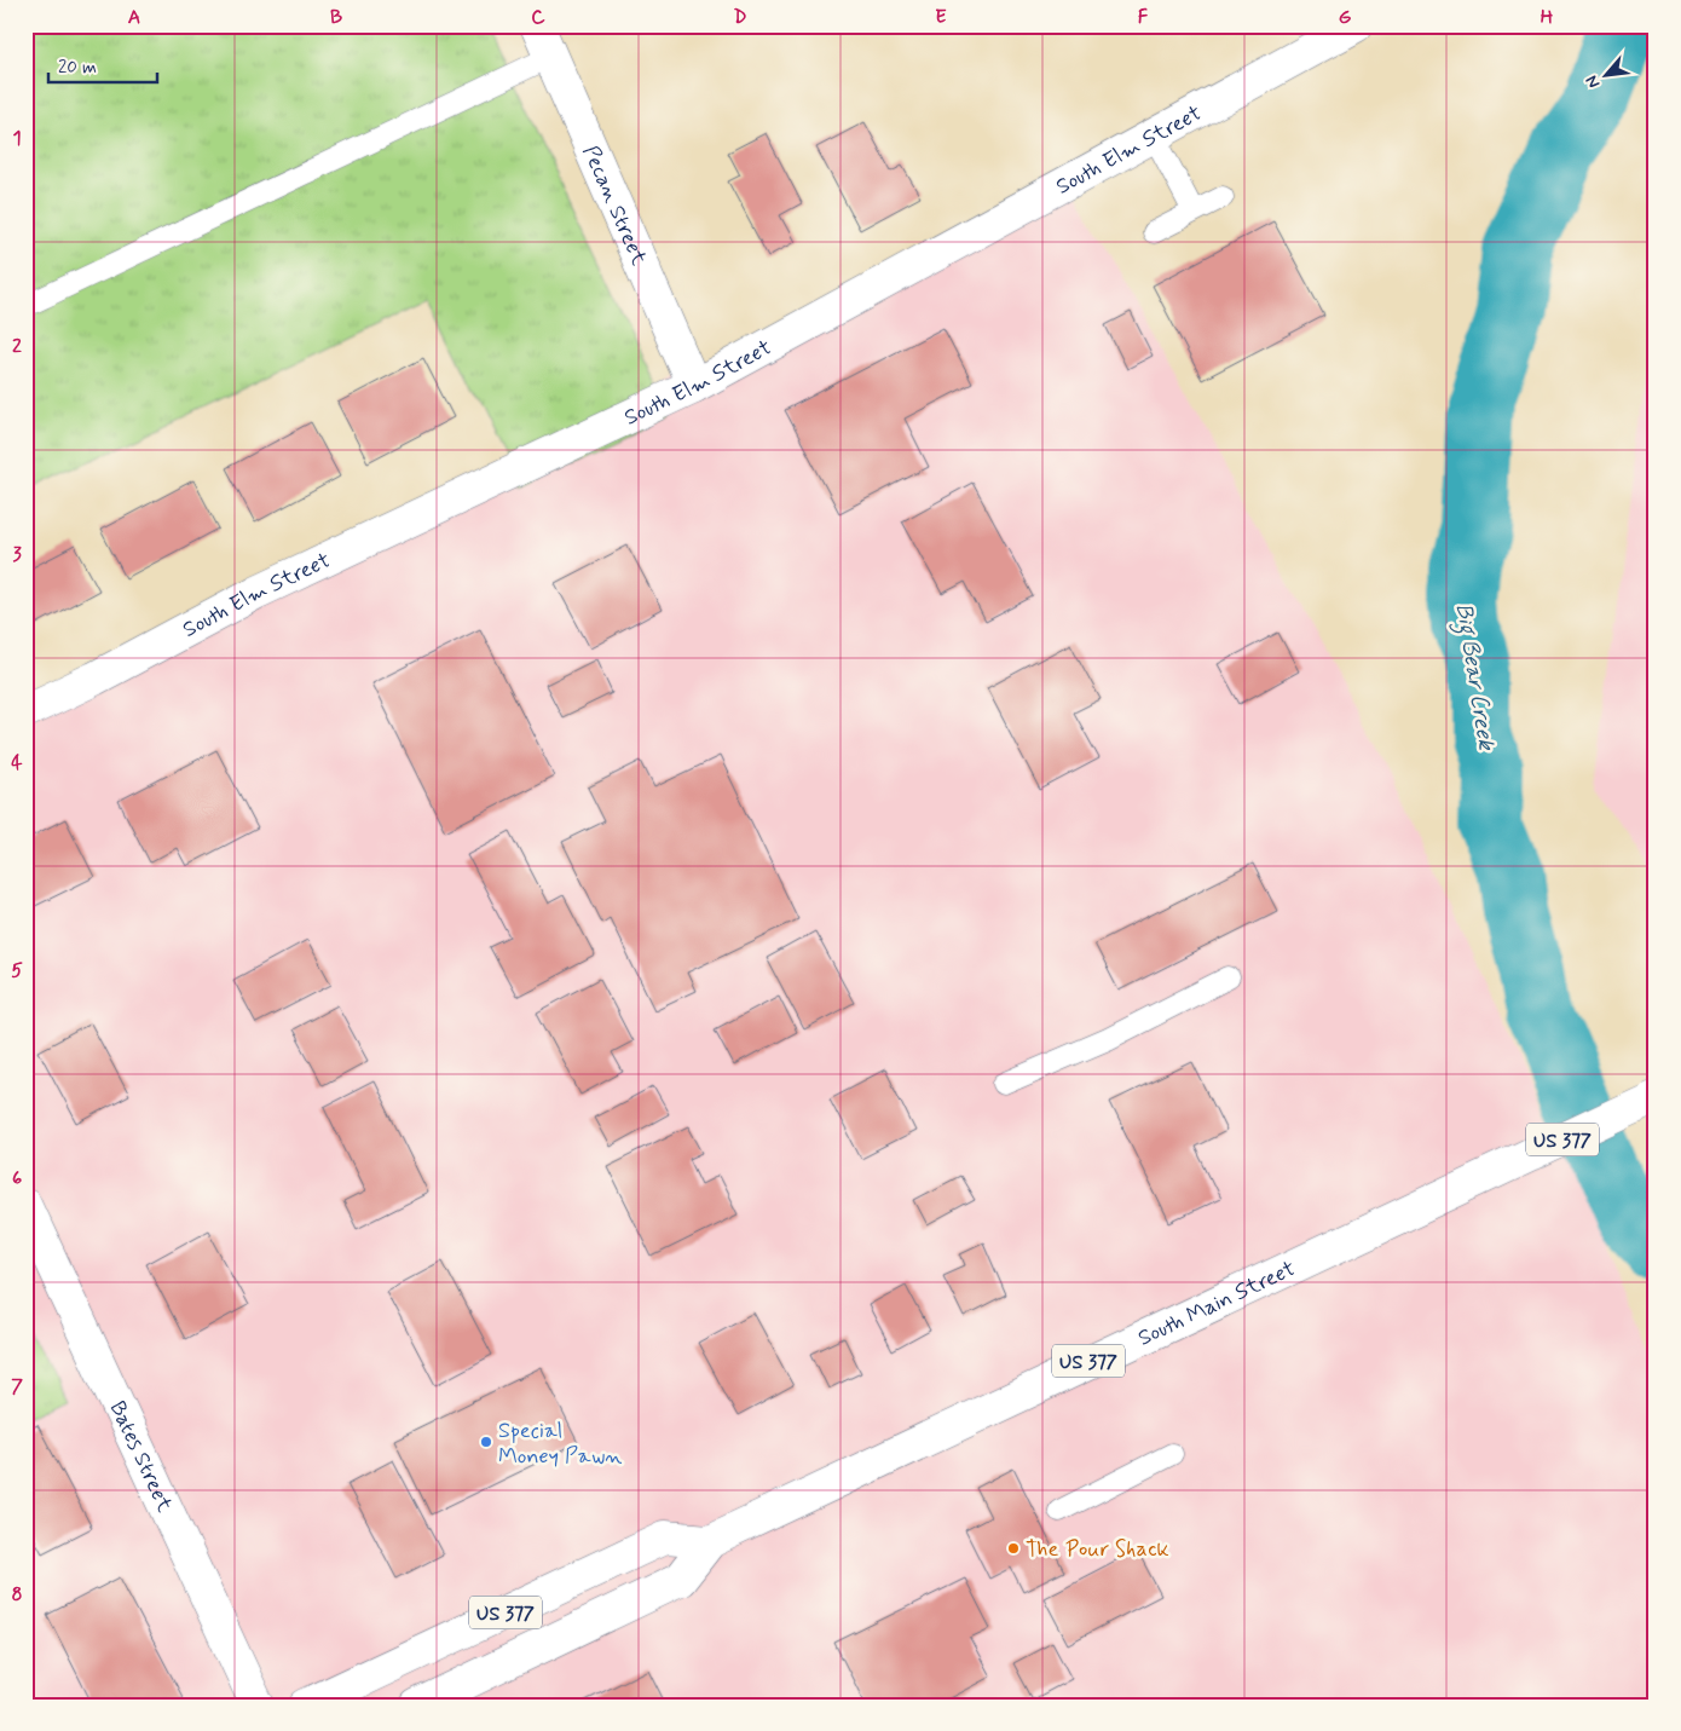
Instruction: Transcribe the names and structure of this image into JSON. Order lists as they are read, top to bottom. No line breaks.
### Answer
{"streets":{"street":["South Elm Street","Pecan Street","US 377","South Main Street","Bates Street"]},"crossings":[["South Elm Street","Pecan Street"]],"water":["Big Bear Creek"],"places":["Special Money Pawn","The Pour Shack"],"scale_bar":"20 m","north":"bottom left","grid":{"columns":["A","B","C","D","E","F","G","H"],"rows":["1","2","3","4","5","6","7","8"]}}
